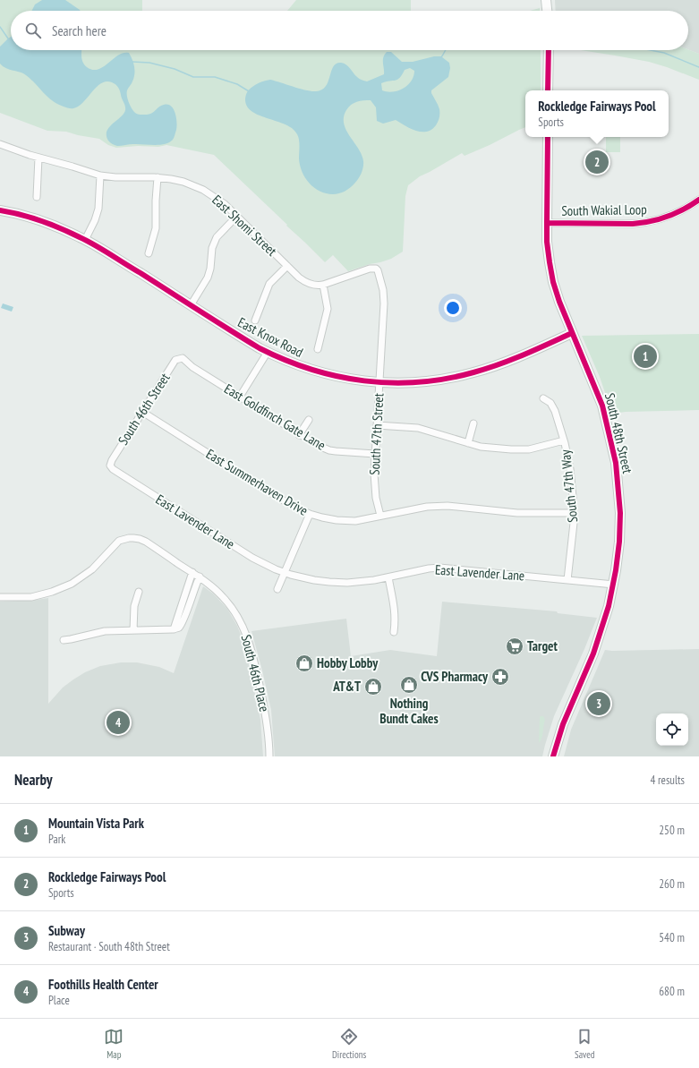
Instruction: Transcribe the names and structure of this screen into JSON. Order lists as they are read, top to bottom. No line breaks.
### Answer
{"streets":{"main road":["East Knox Road","South 48th Street"],"street":["South Wakial Loop","East Shomi Street","South 46th Street","East Goldfinch Gate Lane","South 47th Street","East Summerhaven Drive","South 47th Way","East Lavender Lane","South 46th Place"]},"crossings":[["South Wakial Loop","South 48th Street"],["East Shomi Street","South 47th Street"],["East Knox Road","South 48th Street"],["East Knox Road","South 47th Street"],["South 46th Street","East Goldfinch Gate Lane"],["South 46th Street","East Summerhaven Drive"],["South 46th Street","East Lavender Lane"],["East Goldfinch Gate Lane","South 47th Street"],["South 48th Street","East Lavender Lane"],["South 47th Street","East Summerhaven Drive"],["East Summerhaven Drive","South 47th Way"],["South 47th Way","East Lavender Lane"]],"places":{"supermarket":["Target"],"shop":["Hobby Lobby","Nothing Bundt Cakes","AT&T"],"pharmacy":["CVS Pharmacy"]},"page":{"search":"Search here","popup":["Rockledge Fairways Pool","Sports"],"pins":["2","1","3","4"],"heading":["Nearby","4 results"],"list":[{"mark":"1","name":"Mountain Vista Park","note":"Park","value":"250 m"},{"mark":"2","name":"Rockledge Fairways Pool","note":"Sports","value":"260 m"},{"mark":"3","name":"Subway","note":"Restaurant · South 48th Street","value":"540 m"},{"mark":"4","name":"Foothills Health Center","note":"Place","value":"680 m"}],"nav":["Map","Directions","Saved"]}}
